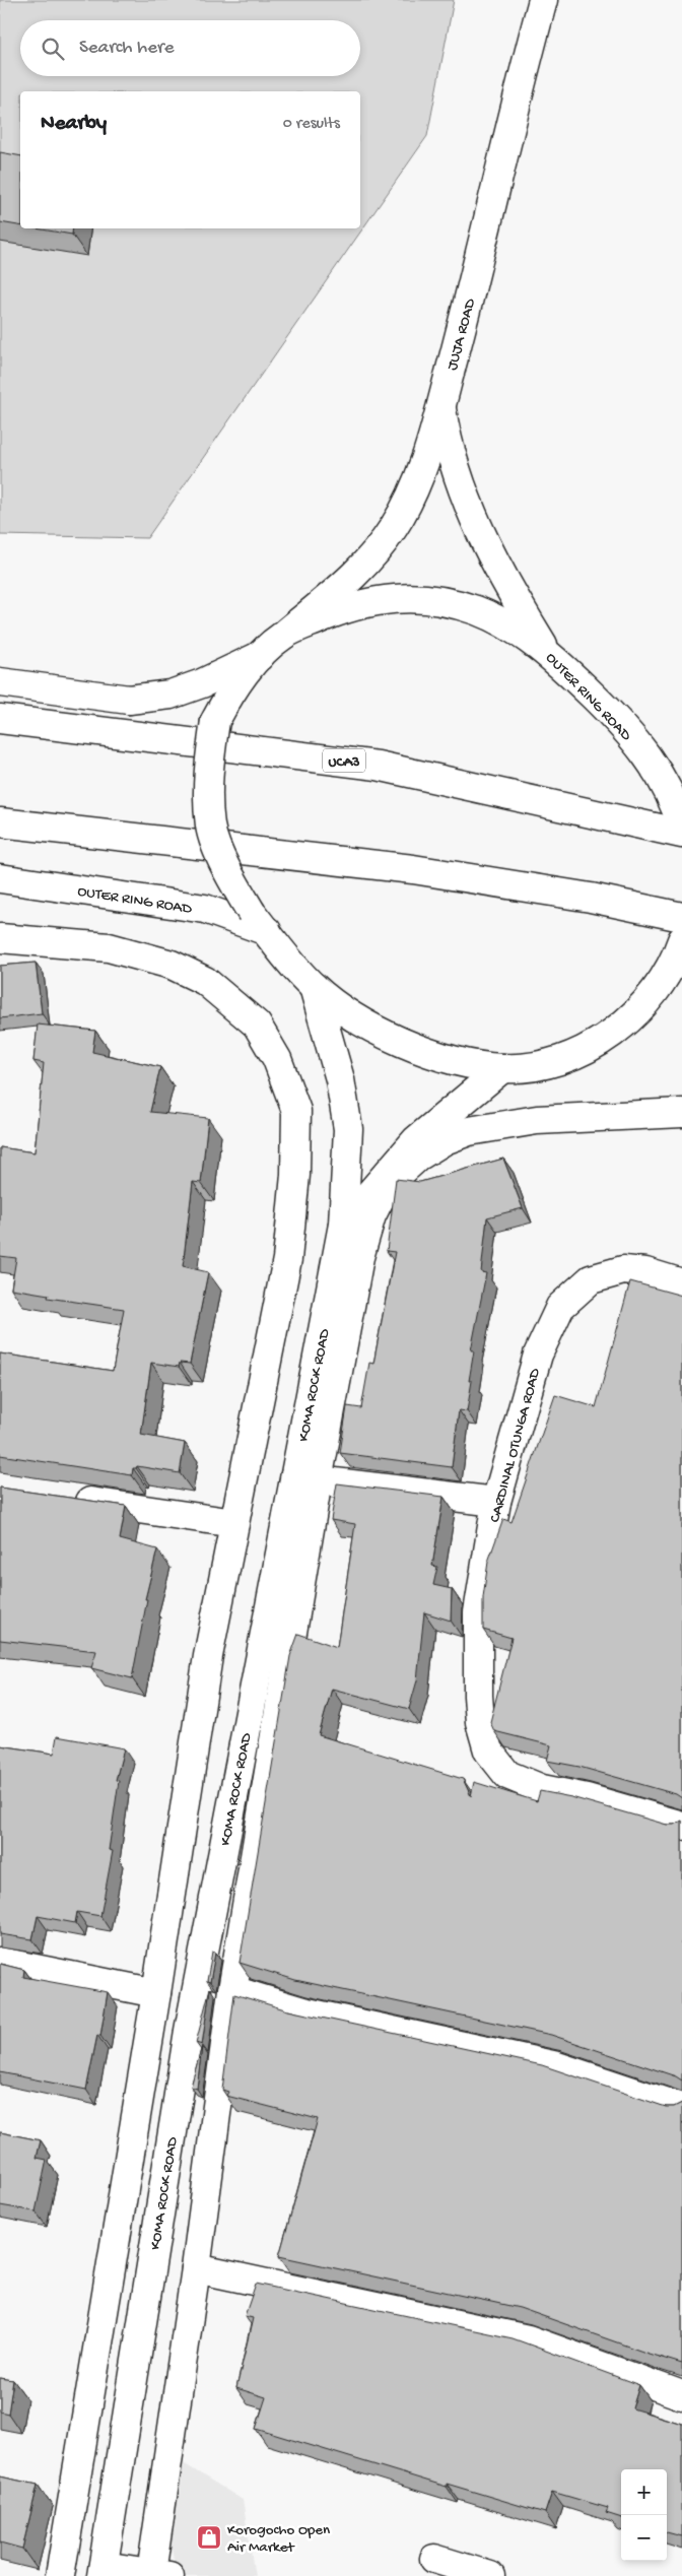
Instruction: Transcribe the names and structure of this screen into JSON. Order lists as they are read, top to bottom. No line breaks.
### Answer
{"streets":{"street":["JUJA ROAD","OUTER RING ROAD","UCA3","KOMA ROCK ROAD","CARDINAL OTUNGA ROAD"]},"crossings":[["JUJA ROAD","OUTER RING ROAD"],["OUTER RING ROAD","KOMA ROCK ROAD"]],"places":{"shop":["Korogocho Open Air Market"]},"page":{"search":"Search here","heading":["Nearby","0 results"],"map_buttons":["+","−"]}}
